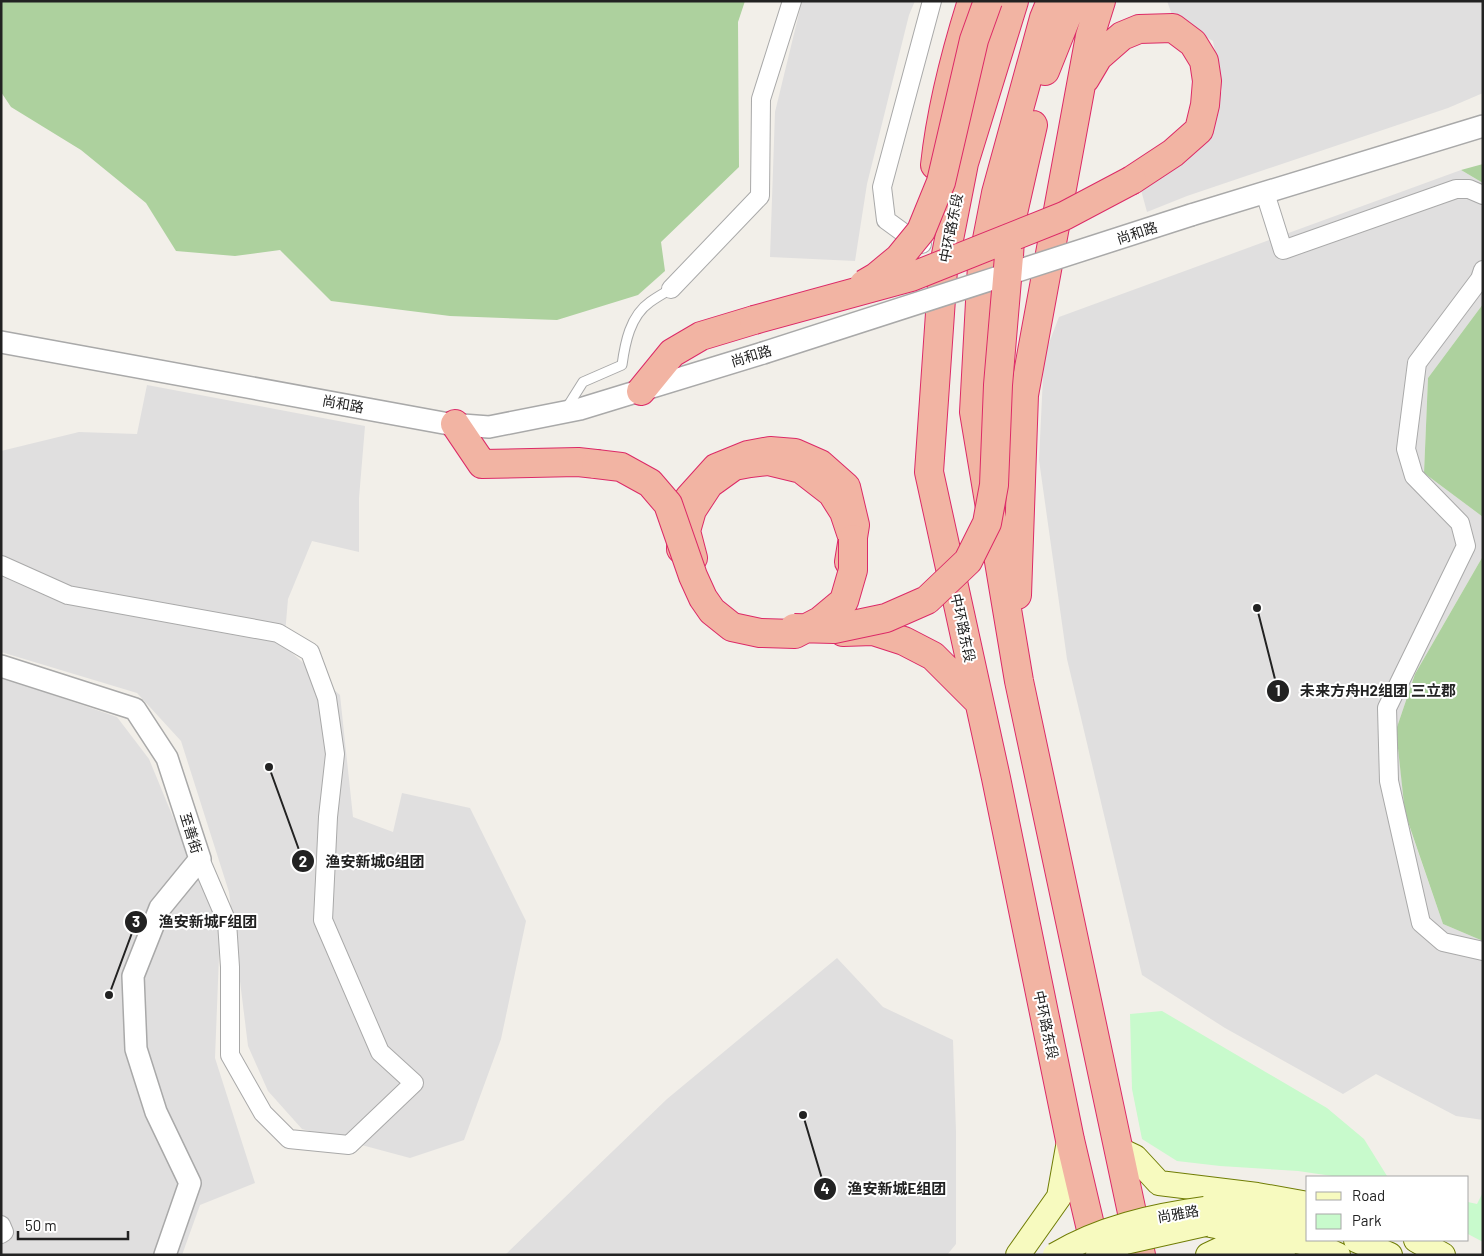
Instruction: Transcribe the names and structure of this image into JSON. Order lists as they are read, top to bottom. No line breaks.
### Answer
{"streets":{"highway":["中环路东段"],"main road":["尚雅路"],"street":["尚和路","至善街"]},"crossings":[["中环路东段","尚雅路"]],"places":["未来方舟H2组团 三立郡","渔安新城G组团","渔安新城F组团","渔安新城E组团"],"legend":["Road","Park"],"scale_bar":"50 m"}
